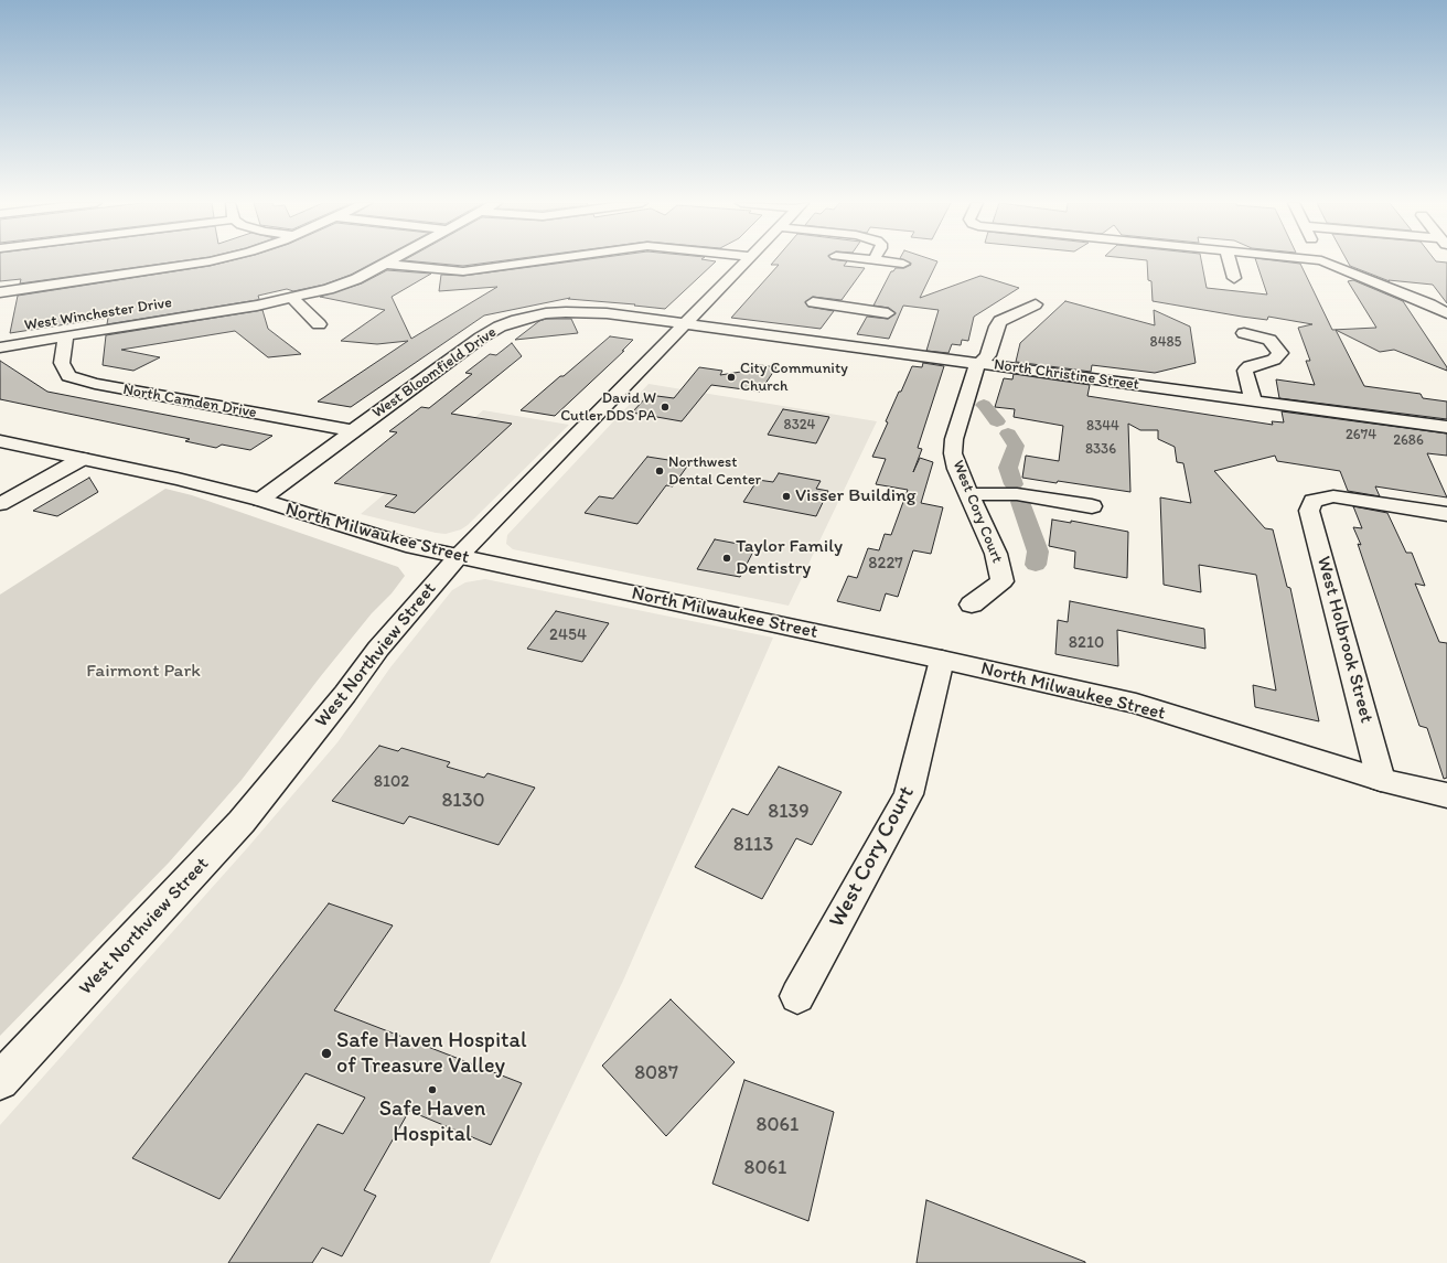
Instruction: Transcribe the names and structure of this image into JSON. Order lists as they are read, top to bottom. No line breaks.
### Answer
{"streets":{"street":["West Winchester Drive","West Bloomfield Drive","North Christine Street","North Camden Drive","West Cory Court","North Milwaukee Street","West Holbrook Street","West Northview Street"]},"crossings":[["West Winchester Drive","North Camden Drive"],["West Bloomfield Drive","North Christine Street"],["West Bloomfield Drive","North Camden Drive"],["West Bloomfield Drive","North Milwaukee Street"],["West Bloomfield Drive","West Northview Street"],["North Christine Street","West Cory Court"],["North Christine Street","West Northview Street"],["West Cory Court","North Milwaukee Street"],["North Milwaukee Street","West Holbrook Street"],["North Milwaukee Street","West Northview Street"]],"parks":["Fairmont Park"],"places":["City Community Church","David W Cutler DDS PA","Northwest Dental Center","Visser Building","Taylor Family Dentistry","Safe Haven Hospital of Treasure Valley","Safe Haven Hospital"],"house_numbers":["8485","8324","8344","2674","2686","8336","8227","2454","8210","8102","8130","8139","8113","8087","8061","8061"]}
